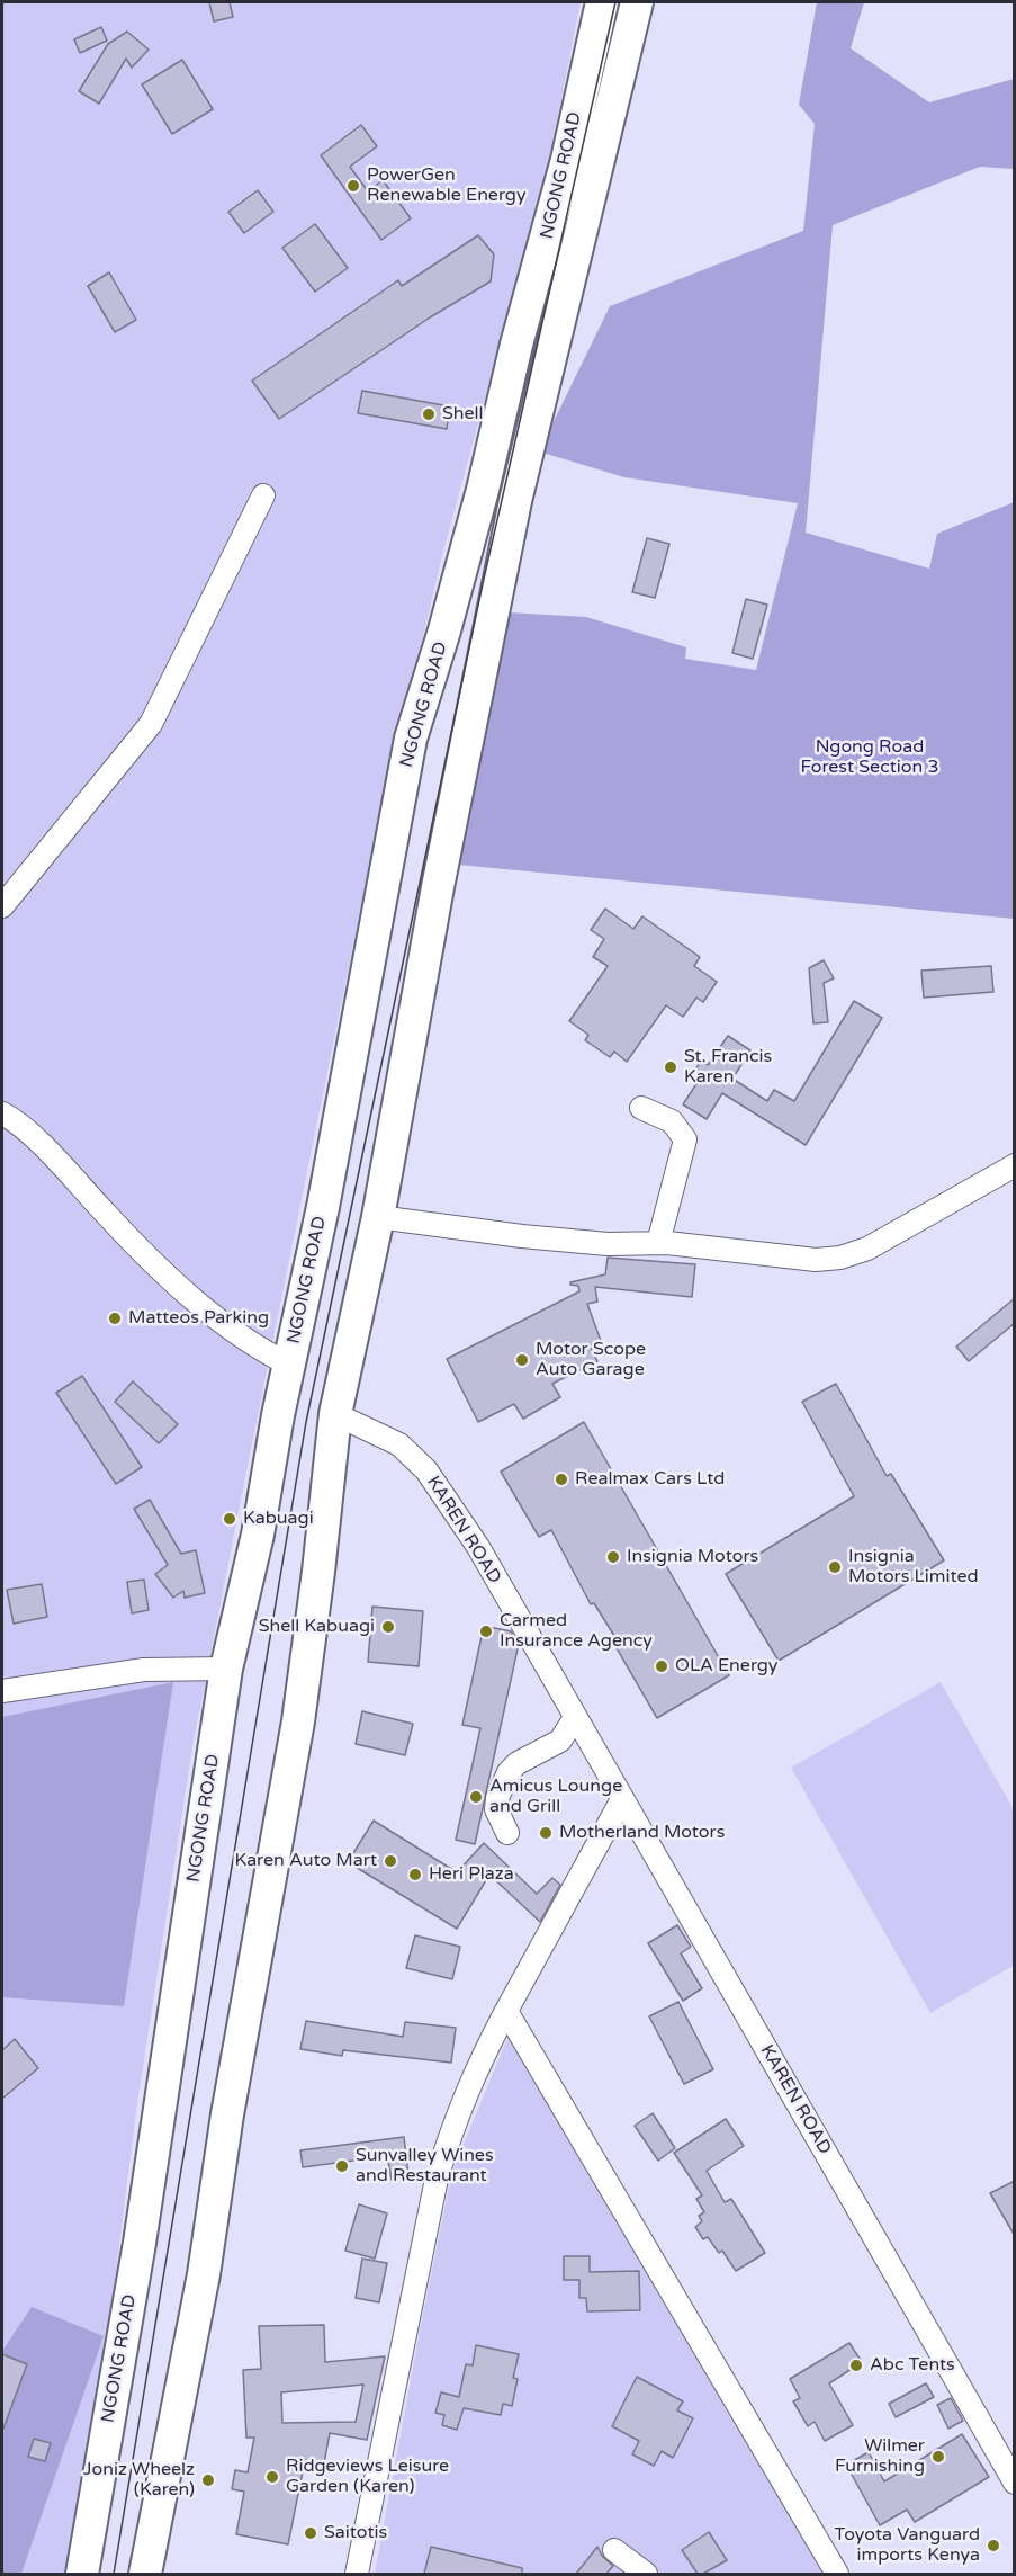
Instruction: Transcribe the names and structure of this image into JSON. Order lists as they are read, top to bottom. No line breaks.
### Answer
{"streets":{"main road":["NGONG ROAD"],"street":["KAREN ROAD"]},"crossings":[["NGONG ROAD","KAREN ROAD"]],"parks":["Ngong Road Forest Section 3"],"places":["PowerGen Renewable Energy","Shell","St. Francis Karen","Matteos Parking","Motor Scope Auto Garage","Realmax Cars Ltd","Kabuagi","Insignia Motors","Insignia Motors Limited","Shell Kabuagi","Carmed Insurance Agency","OLA Energy","Amicus Lounge and Grill","Motherland Motors","Karen Auto Mart","Heri Plaza","Sunvalley Wines and Restaurant","Abc Tents","Wilmer Furnishing","Ridgeviews Leisure Garden (Karen)","Joniz Wheelz (Karen)","Saitotis","Toyota Vanguard imports Kenya"]}
